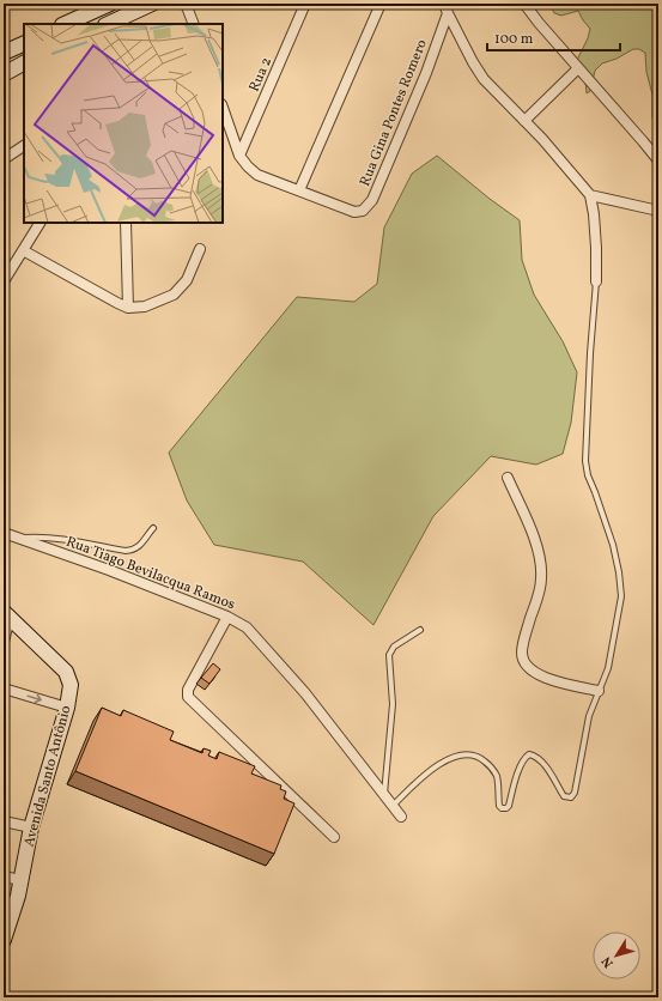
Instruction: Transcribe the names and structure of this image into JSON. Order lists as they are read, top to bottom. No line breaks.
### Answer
{"streets":{"main road":["Avenida Santo Antônio"],"street":["Rua 2","Rua Gina Pontes Romero","Rua Tiago Bevilacqua Ramos"]},"crossings":[["Rua 2","Rua Gina Pontes Romero"]],"scale_bar":"100 m","north":"bottom left"}
